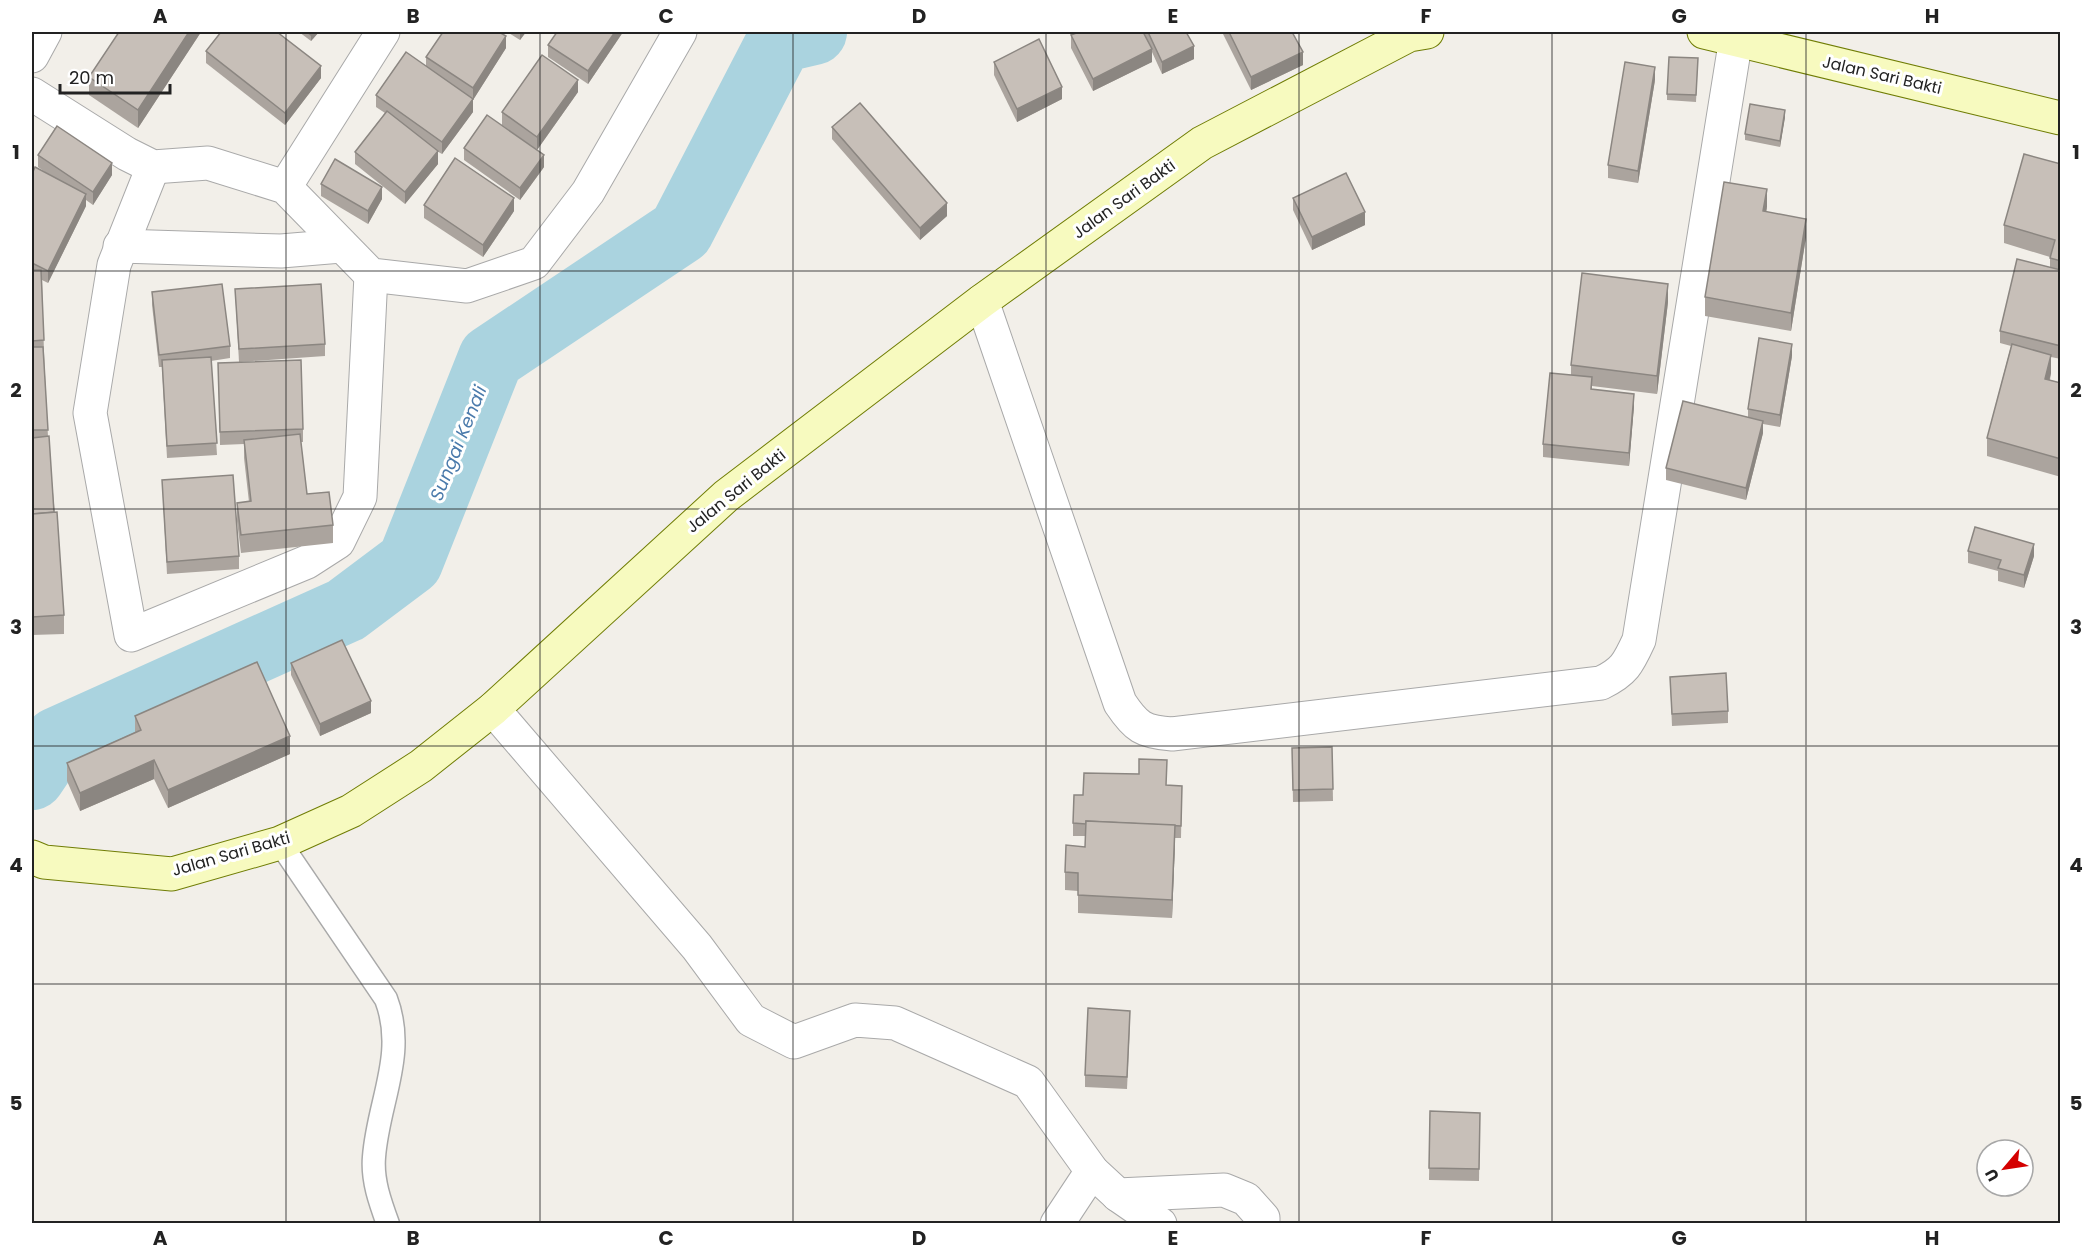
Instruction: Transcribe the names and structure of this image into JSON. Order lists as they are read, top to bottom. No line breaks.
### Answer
{"streets":{"main road":["Jalan Sari Bakti"]},"water":["Sungai Kenali"],"scale_bar":"20 m","north":"bottom left","grid":{"columns":["A","B","C","D","E","F","G","H"],"rows":["1","2","3","4","5"]}}
